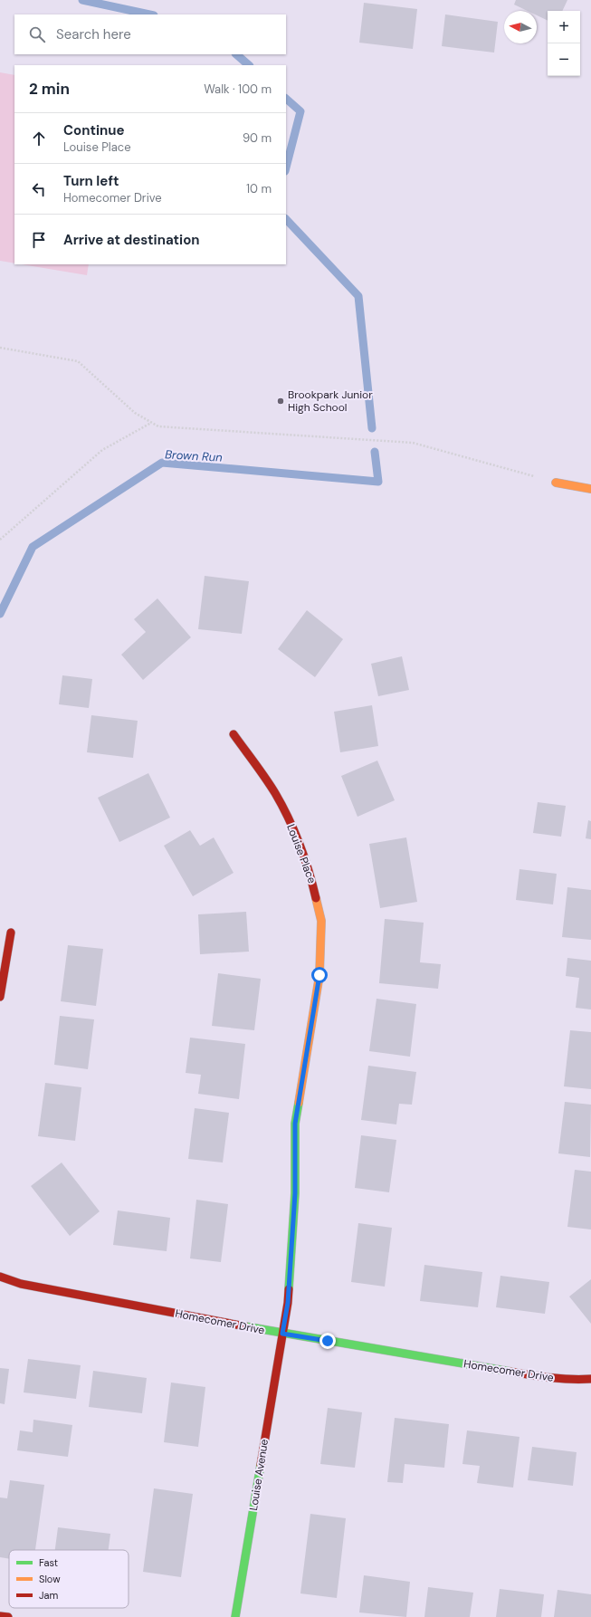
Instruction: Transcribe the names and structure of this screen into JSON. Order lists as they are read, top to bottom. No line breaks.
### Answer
{"streets":{"street":["Louise Place","Homecomer Drive","Louise Avenue"]},"crossings":[["Louise Place","Homecomer Drive"],["Louise Place","Louise Avenue"],["Homecomer Drive","Louise Avenue"]],"water":["Brown Run"],"places":["Brookpark Junior High School"],"legend":["Fast","Slow","Jam"],"north":"left","page":{"map_buttons":["+","−"],"search":"Search here","heading":["2 min","Walk · 100 m"],"list":[["Continue","Louise Place","90 m"],["Turn left","Homecomer Drive","10 m"],"Arrive at destination"]}}
